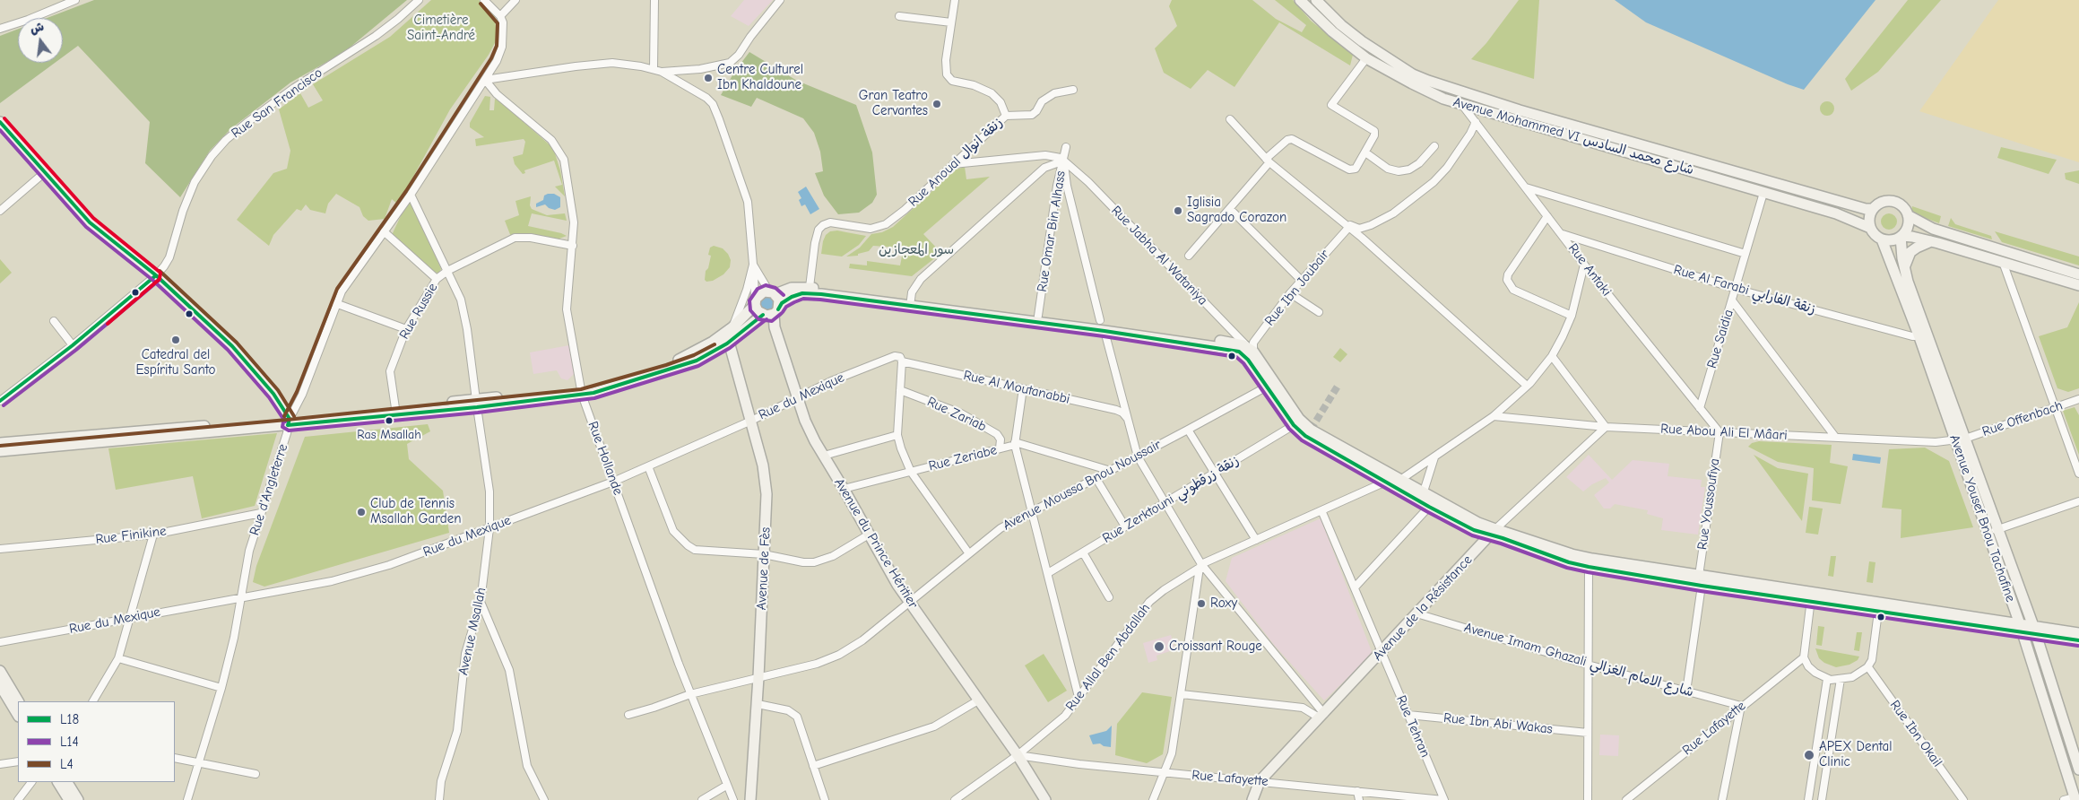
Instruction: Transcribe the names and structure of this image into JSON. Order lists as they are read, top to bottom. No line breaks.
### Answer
{"streets":{"main road":["Avenue Mohammed VI شارع محمد السادس","Avenue Yousef Bnou Tachafine","Avenue du Prince Héritier","Avenue de Fès","Avenue de la Résistance"],"street":["Rue San Francisco","Rue Anoual زنقة انوال","Rue Omar Bin Alhass","Rue Jabha Al Wataniya","Rue Antaki","Rue Ibn Joubair","Rue Al Farabi زنقة الفارابي","Rue Russie","Rue Saidia","Rue Al Moutanabbi","Rue du Mexique","Rue Zariab","Rue Offenbach","Rue Abou Ali El Mâari","Rue Hollande","Rue Zeriabe","Avenue Moussa Bnou Noussair","Rue d'Angleterre","Rue Zerktouni زنقة زرقطوني","Rue Youssoufiya","Rue Finikine","Avenue Msallah","Rue Allal Ben Abdallah","Avenue Imam Ghazali شارع الامام الغزالي","Rue Ibn Abi Wakas","Rue Tehran","Rue Lafayette","Rue Ibn Okail"]},"crossings":[["Avenue Mohammed VI شارع محمد السادس","Rue Antaki"],["Avenue Mohammed VI شارع محمد السادس","Rue Saidia"],["Avenue Mohammed VI شارع محمد السادس","Avenue Yousef Bnou Tachafine"],["Rue Omar Bin Alhass","Rue Jabha Al Wataniya"],["Rue Jabha Al Wataniya","Rue Ibn Joubair"],["Rue Antaki","Rue Al Farabi زنقة الفارابي"],["Rue Antaki","Rue Saidia"],["Rue Antaki","Rue Abou Ali El Mâari"],["Rue Antaki","Rue Youssoufiya"],["Rue Antaki","Rue Allal Ben Abdallah"],["Rue Al Farabi زنقة الفارابي","Rue Saidia"],["Rue Al Farabi زنقة الفارابي","Avenue Yousef Bnou Tachafine"],["Rue Russie","Rue Hollande"],["Rue Russie","Avenue Msallah"],["Rue Al Moutanabbi","Rue du Mexique"],["Rue du Mexique","Rue Hollande"],["Rue du Mexique","Rue d'Angleterre"],["Rue du Mexique","Avenue du Prince Héritier"],["Rue du Mexique","Avenue de Fès"],["Rue du Mexique","Avenue Msallah"],["Rue Zariab","Rue Zeriabe"],["Rue Offenbach","Rue Abou Ali El Mâari"],["Rue Offenbach","Avenue Yousef Bnou Tachafine"],["Rue Abou Ali El Mâari","Rue Youssoufiya"],["Rue Abou Ali El Mâari","Avenue Yousef Bnou Tachafine"],["Rue Abou Ali El Mâari","Avenue de la Résistance"],["Rue Abou Ali El Mâari","Rue Allal Ben Abdallah"],["Rue Hollande","Avenue Moussa Bnou Noussair"],["Rue Hollande","Rue d'Angleterre"],["Rue Zeriabe","Avenue Moussa Bnou Noussair"],["Rue Zeriabe","Avenue du Prince Héritier"],["Avenue Moussa Bnou Noussair","Avenue du Prince Héritier"],["Avenue Moussa Bnou Noussair","Avenue de Fès"],["Rue d'Angleterre","Rue Finikine"],["Rue d'Angleterre","Avenue Msallah"],["Rue Youssoufiya","Avenue Imam Ghazali شارع الامام الغزالي"],["Avenue du Prince Héritier","Rue Allal Ben Abdallah"],["Avenue du Prince Héritier","Rue Lafayette"],["Avenue de la Résistance","Avenue Imam Ghazali شارع الامام الغزالي"],["Avenue de la Résistance","Rue Tehran"],["Avenue de la Résistance","Rue Lafayette"],["Rue Allal Ben Abdallah","Rue Tehran"],["Rue Allal Ben Abdallah","Rue Lafayette"],["Avenue Imam Ghazali شارع الامام الغزالي","Rue Lafayette"],["Rue Ibn Abi Wakas","Rue Tehran"],["Rue Tehran","Rue Lafayette"],["Rue Lafayette","Rue Ibn Okail"]],"parks":["Cimetière Saint-André","سور المعجازين"],"places":["Centre Culturel Ibn Khaldoune","Gran Teatro Cervantes","Iglisia Sagrado Corazon","Catedral del Espíritu Santo","Ras Msallah","Club de Tennis Msallah Garden","Roxy","Croissant Rouge","APEX Dental Clinic"],"lines":["transit line L4","transit line L18","transit line L14"],"legend":["L18","L14","L4"],"north":"top"}
